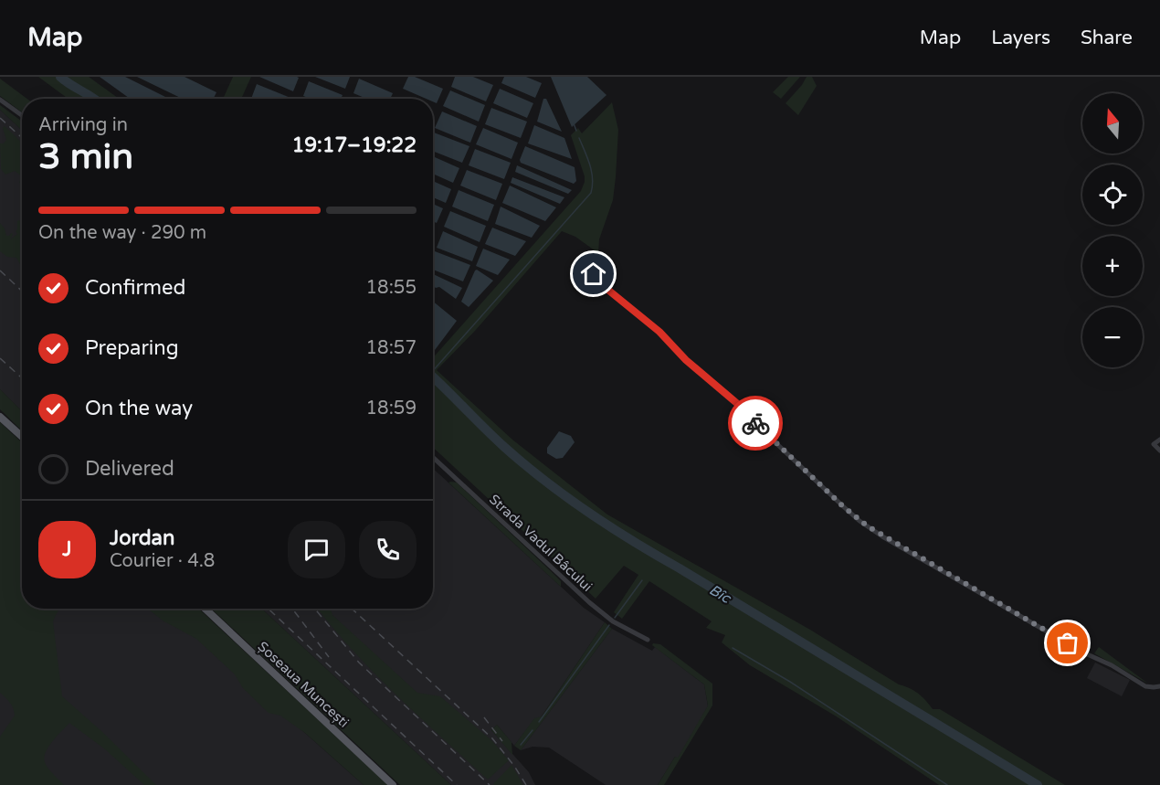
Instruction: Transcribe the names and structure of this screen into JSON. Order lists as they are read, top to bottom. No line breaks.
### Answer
{"streets":{"main road":["Șoseaua Muncești"],"street":["Strada Vadul Bâcului"]},"water":["Bîc"],"north":"top","page":{"header":"Map","nav":["Map","Layers","Share"],"map_buttons":["+","−"],"heading":["3 min","Arriving in","19:17–19:22"],"panel":["Jordan","Courier · 4.8"],"bar":"On the way · 290 m","list":[["Confirmed","18:55"],["Preparing","18:57"],["On the way","18:59"],"Delivered"],"round":"J"}}
